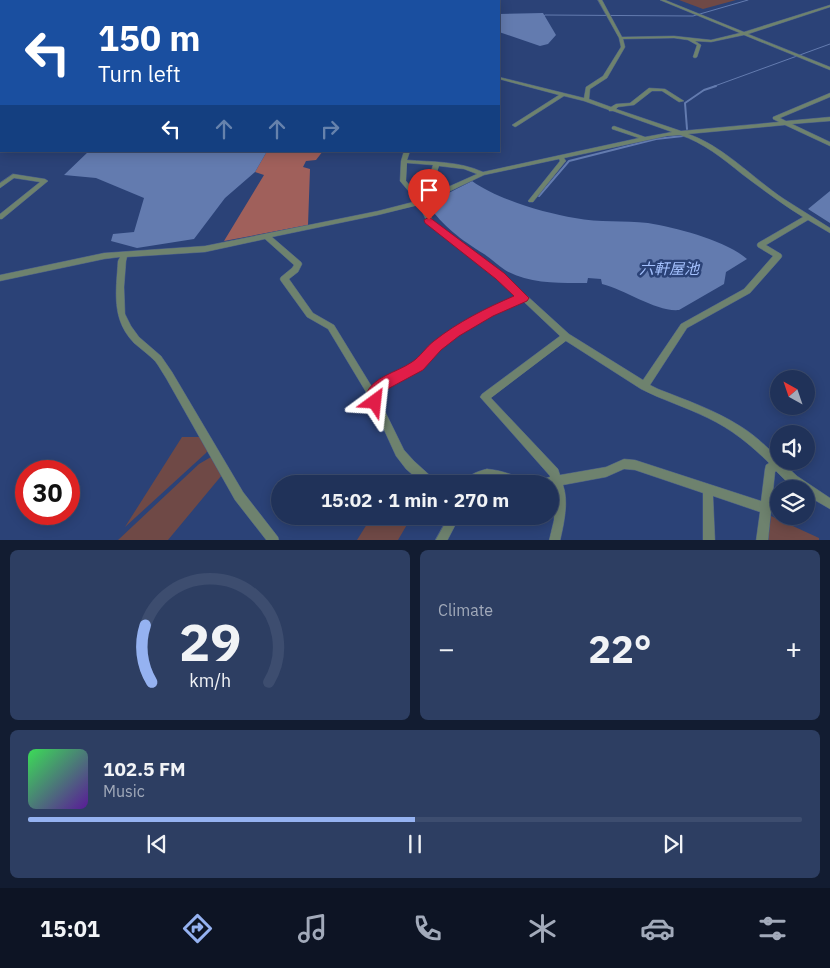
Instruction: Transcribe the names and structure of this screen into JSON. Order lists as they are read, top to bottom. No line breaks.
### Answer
{"water":["六軒屋池"],"north":"top left","page":{"turn":["150 m","Turn left"],"limit":"30","trip":"15:02 · 1 min · 270 m","tile":"Climate","heat":["−","22°","+"],"song":["102.5 FM","Music"],"tabs":"15:01","gauge":["29","km/h"]}}
